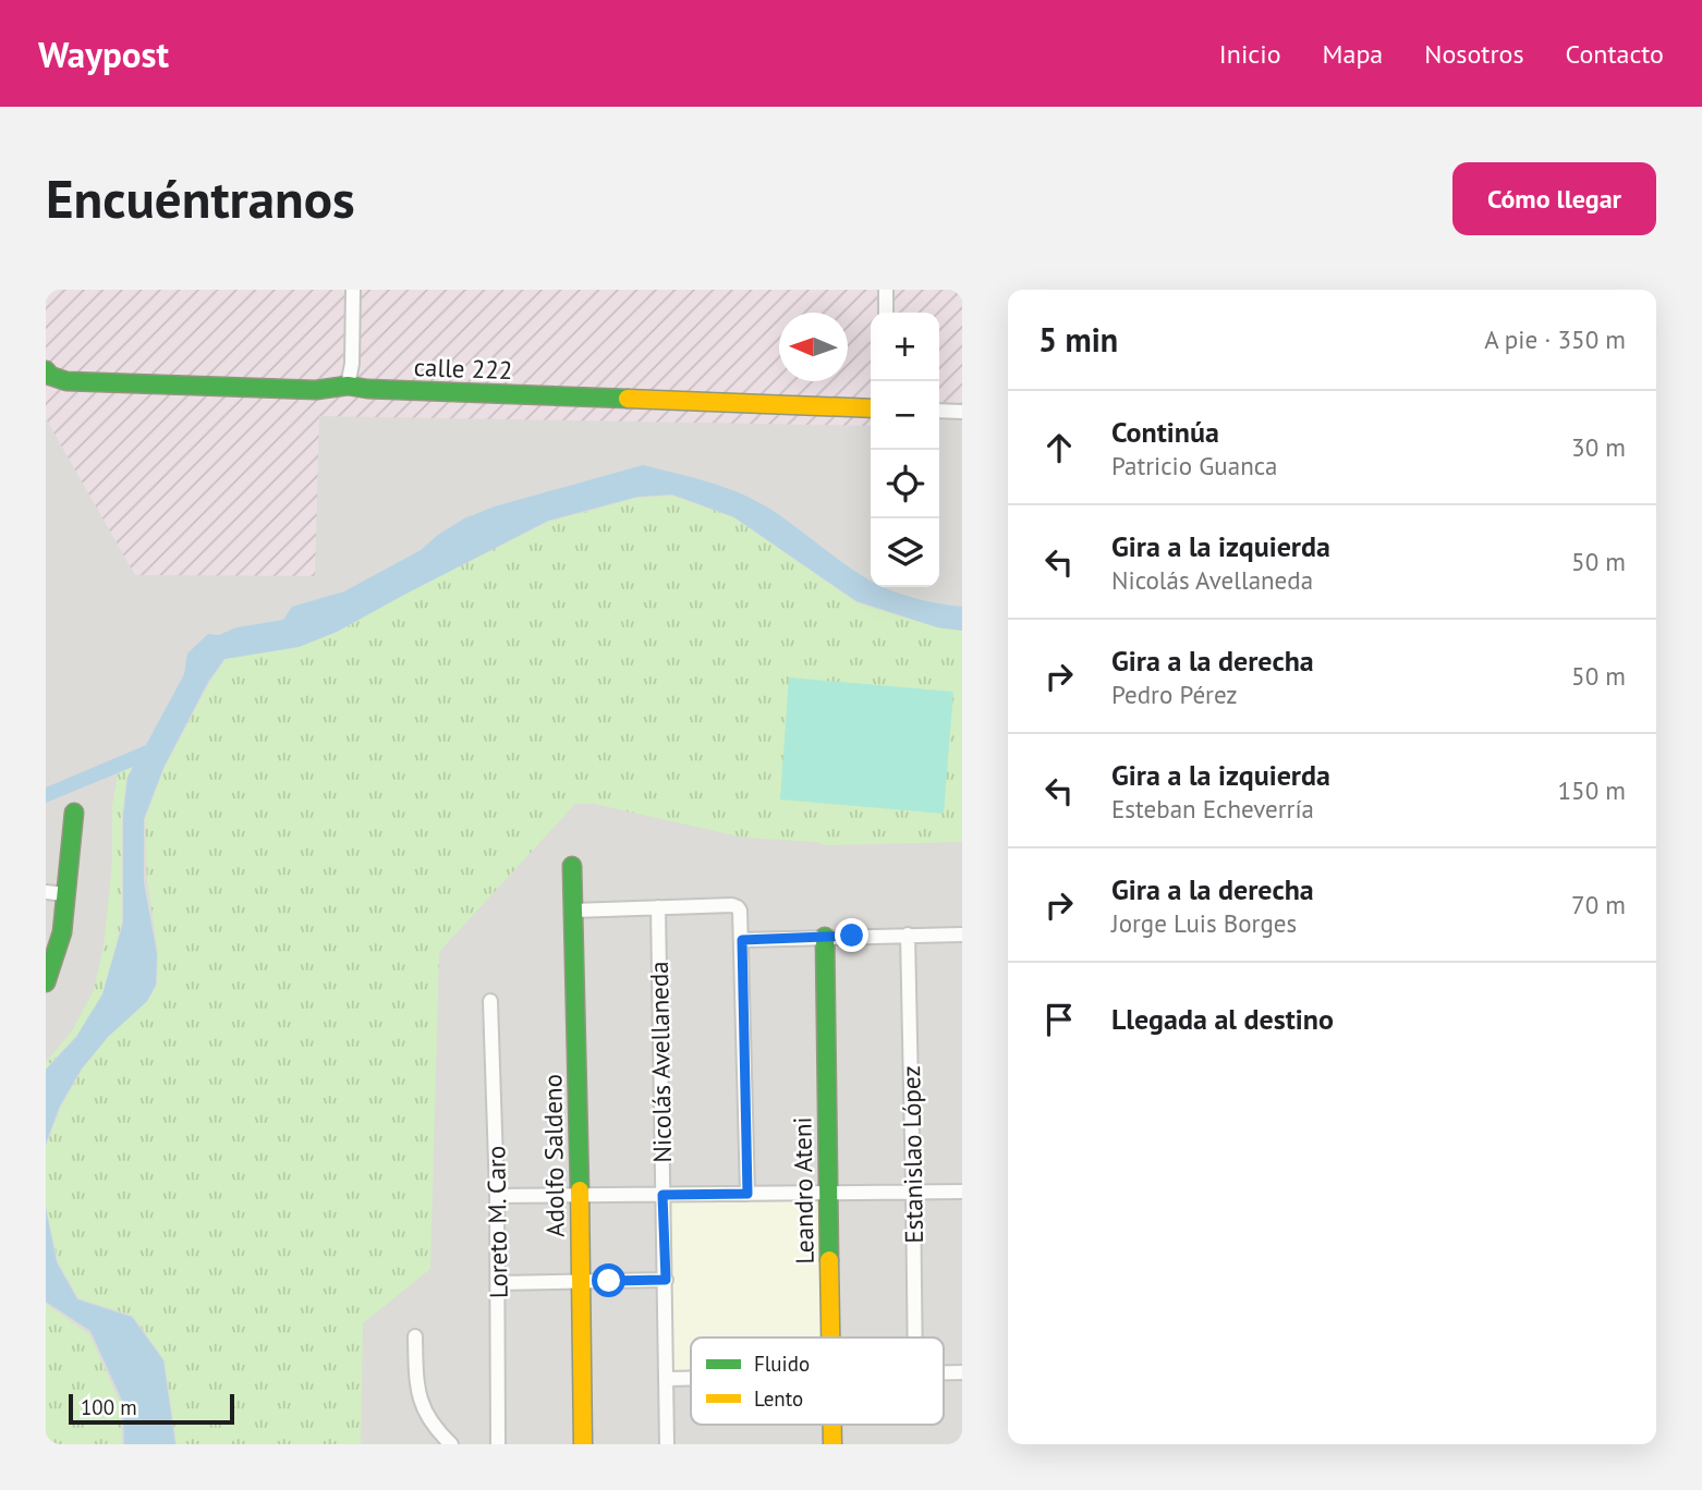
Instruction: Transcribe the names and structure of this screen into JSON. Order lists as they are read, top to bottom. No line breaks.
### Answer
{"streets":{"street":["calle 222","Nicolás Avellaneda","Estanislao López","Adolfo Saldeno","Leandro Ateni","Loreto M. Caro"]},"legend":["Fluido","Lento"],"scale_bar":"100 m","north":"left","page":{"header":"Waypost","nav":["Inicio","Mapa","Nosotros","Contacto"],"buttons":"Cómo llegar","title":"Encuéntranos","heading":["5 min","A pie · 350 m"],"map_buttons":["+","−"],"list":[["Continúa","Patricio Guanca","30 m"],["Gira a la izquierda","Nicolás Avellaneda","50 m"],["Gira a la derecha","Pedro Pérez","50 m"],["Gira a la izquierda","Esteban Echeverría","150 m"],["Gira a la derecha","Jorge Luis Borges","70 m"],"Llegada al destino"],"scale":"100 m"}}
